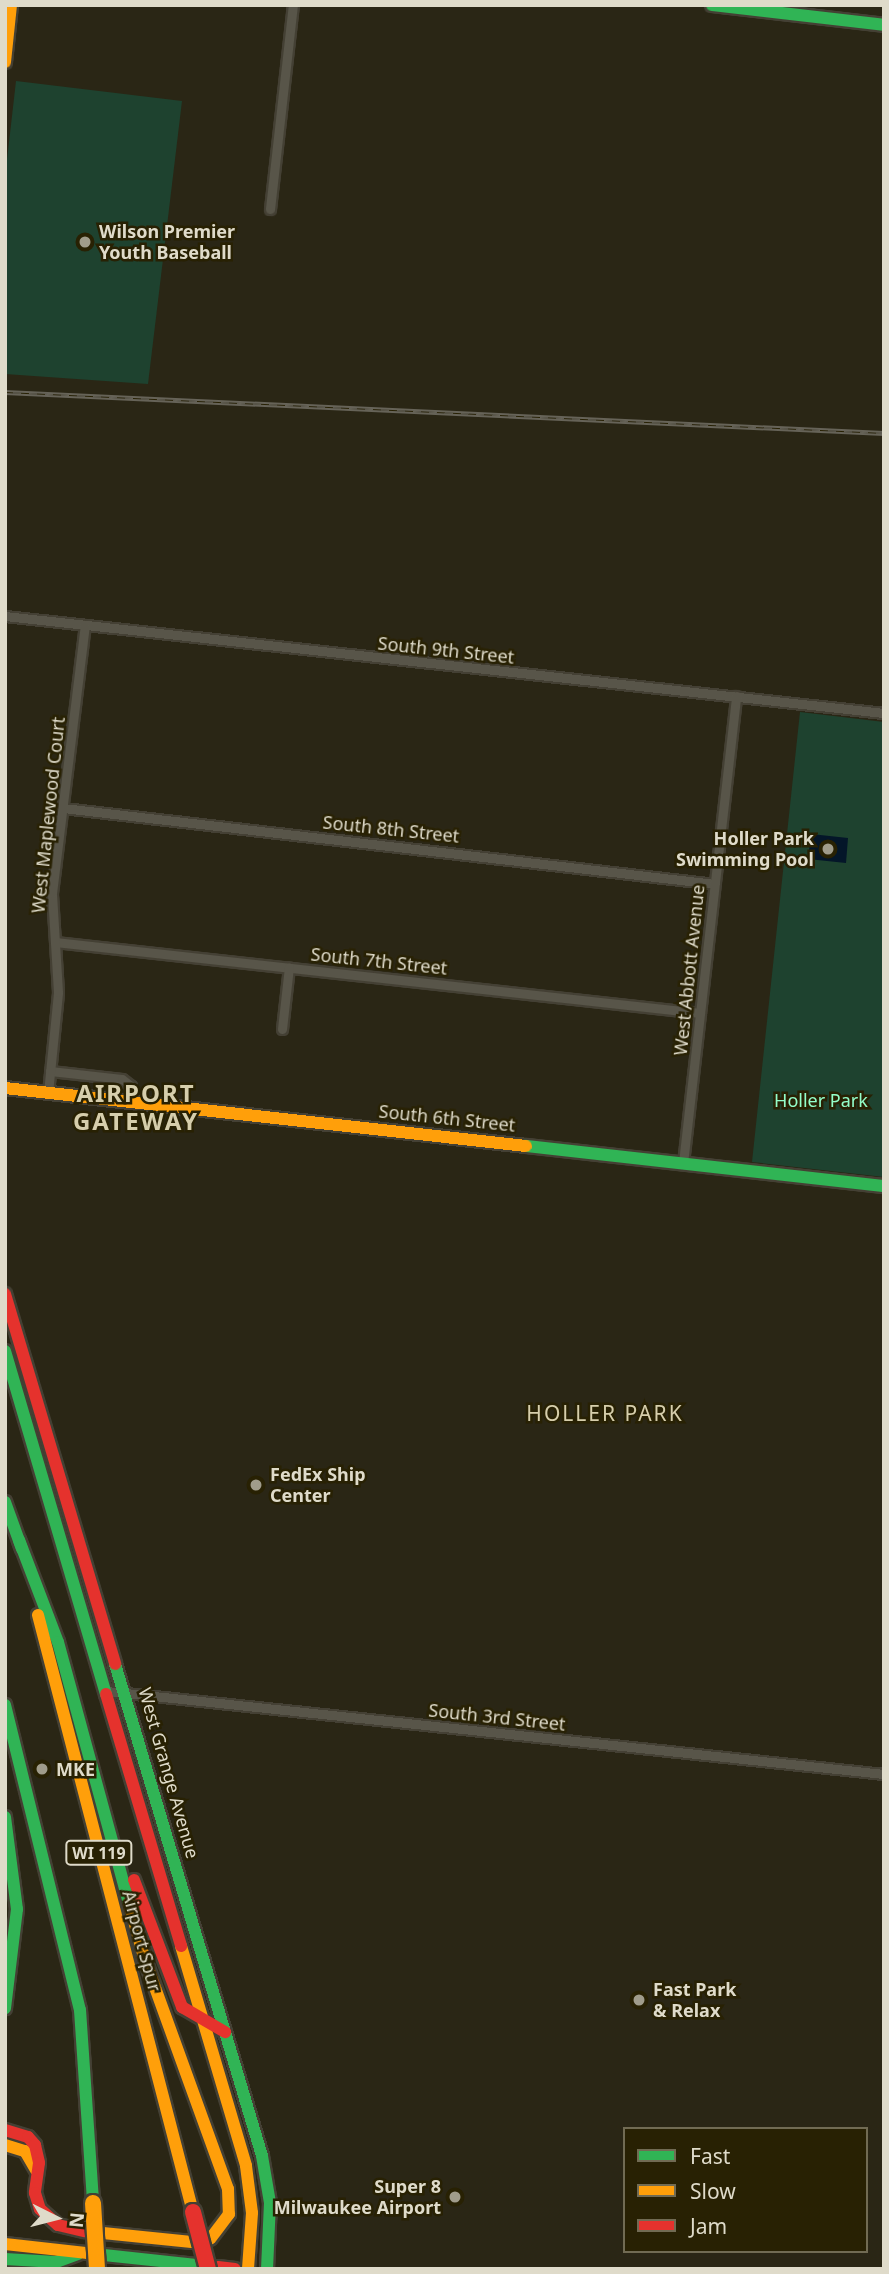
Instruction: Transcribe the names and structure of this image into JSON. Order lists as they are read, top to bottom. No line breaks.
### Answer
{"streets":{"main road":["South 6th Street","West Grange Avenue","WI 119","Airport Spur"],"street":["South 9th Street","West Maplewood Court","South 8th Street","South 7th Street","West Abbott Avenue","South 3rd Street"]},"crossings":[["South 9th Street","West Maplewood Court"],["South 9th Street","West Abbott Avenue"],["West Maplewood Court","South 8th Street"],["West Maplewood Court","South 7th Street"],["West Maplewood Court","South 6th Street"],["South 8th Street","West Abbott Avenue"],["South 7th Street","West Abbott Avenue"],["West Abbott Avenue","South 6th Street"],["South 3rd Street","West Grange Avenue"]],"districts":["AIRPORT GATEWAY","HOLLER PARK"],"parks":["Holler Park"],"places":["Wilson Premier Youth Baseball","Holler Park Swimming Pool","FedEx Ship Center","MKE","Fast Park & Relax","Super 8 Milwaukee Airport"],"legend":["Fast","Slow","Jam"],"north":"right"}
